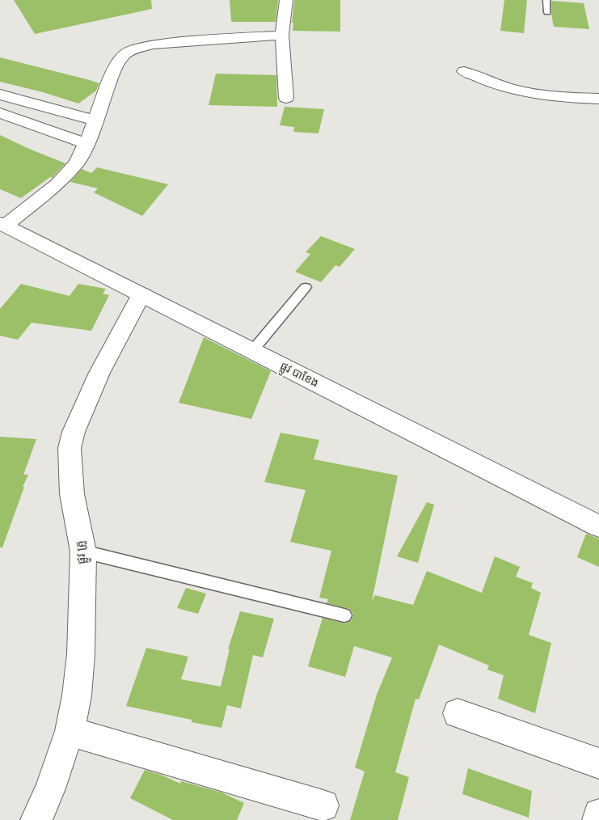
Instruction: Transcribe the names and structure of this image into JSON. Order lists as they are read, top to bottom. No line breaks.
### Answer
{"streets":{"street":["ផ្លូវ បាខែង","ផ្លូវ គ្រូ"]},"crossings":[["ផ្លូវ បាខែង","ផ្លូវ គ្រូ"]]}
